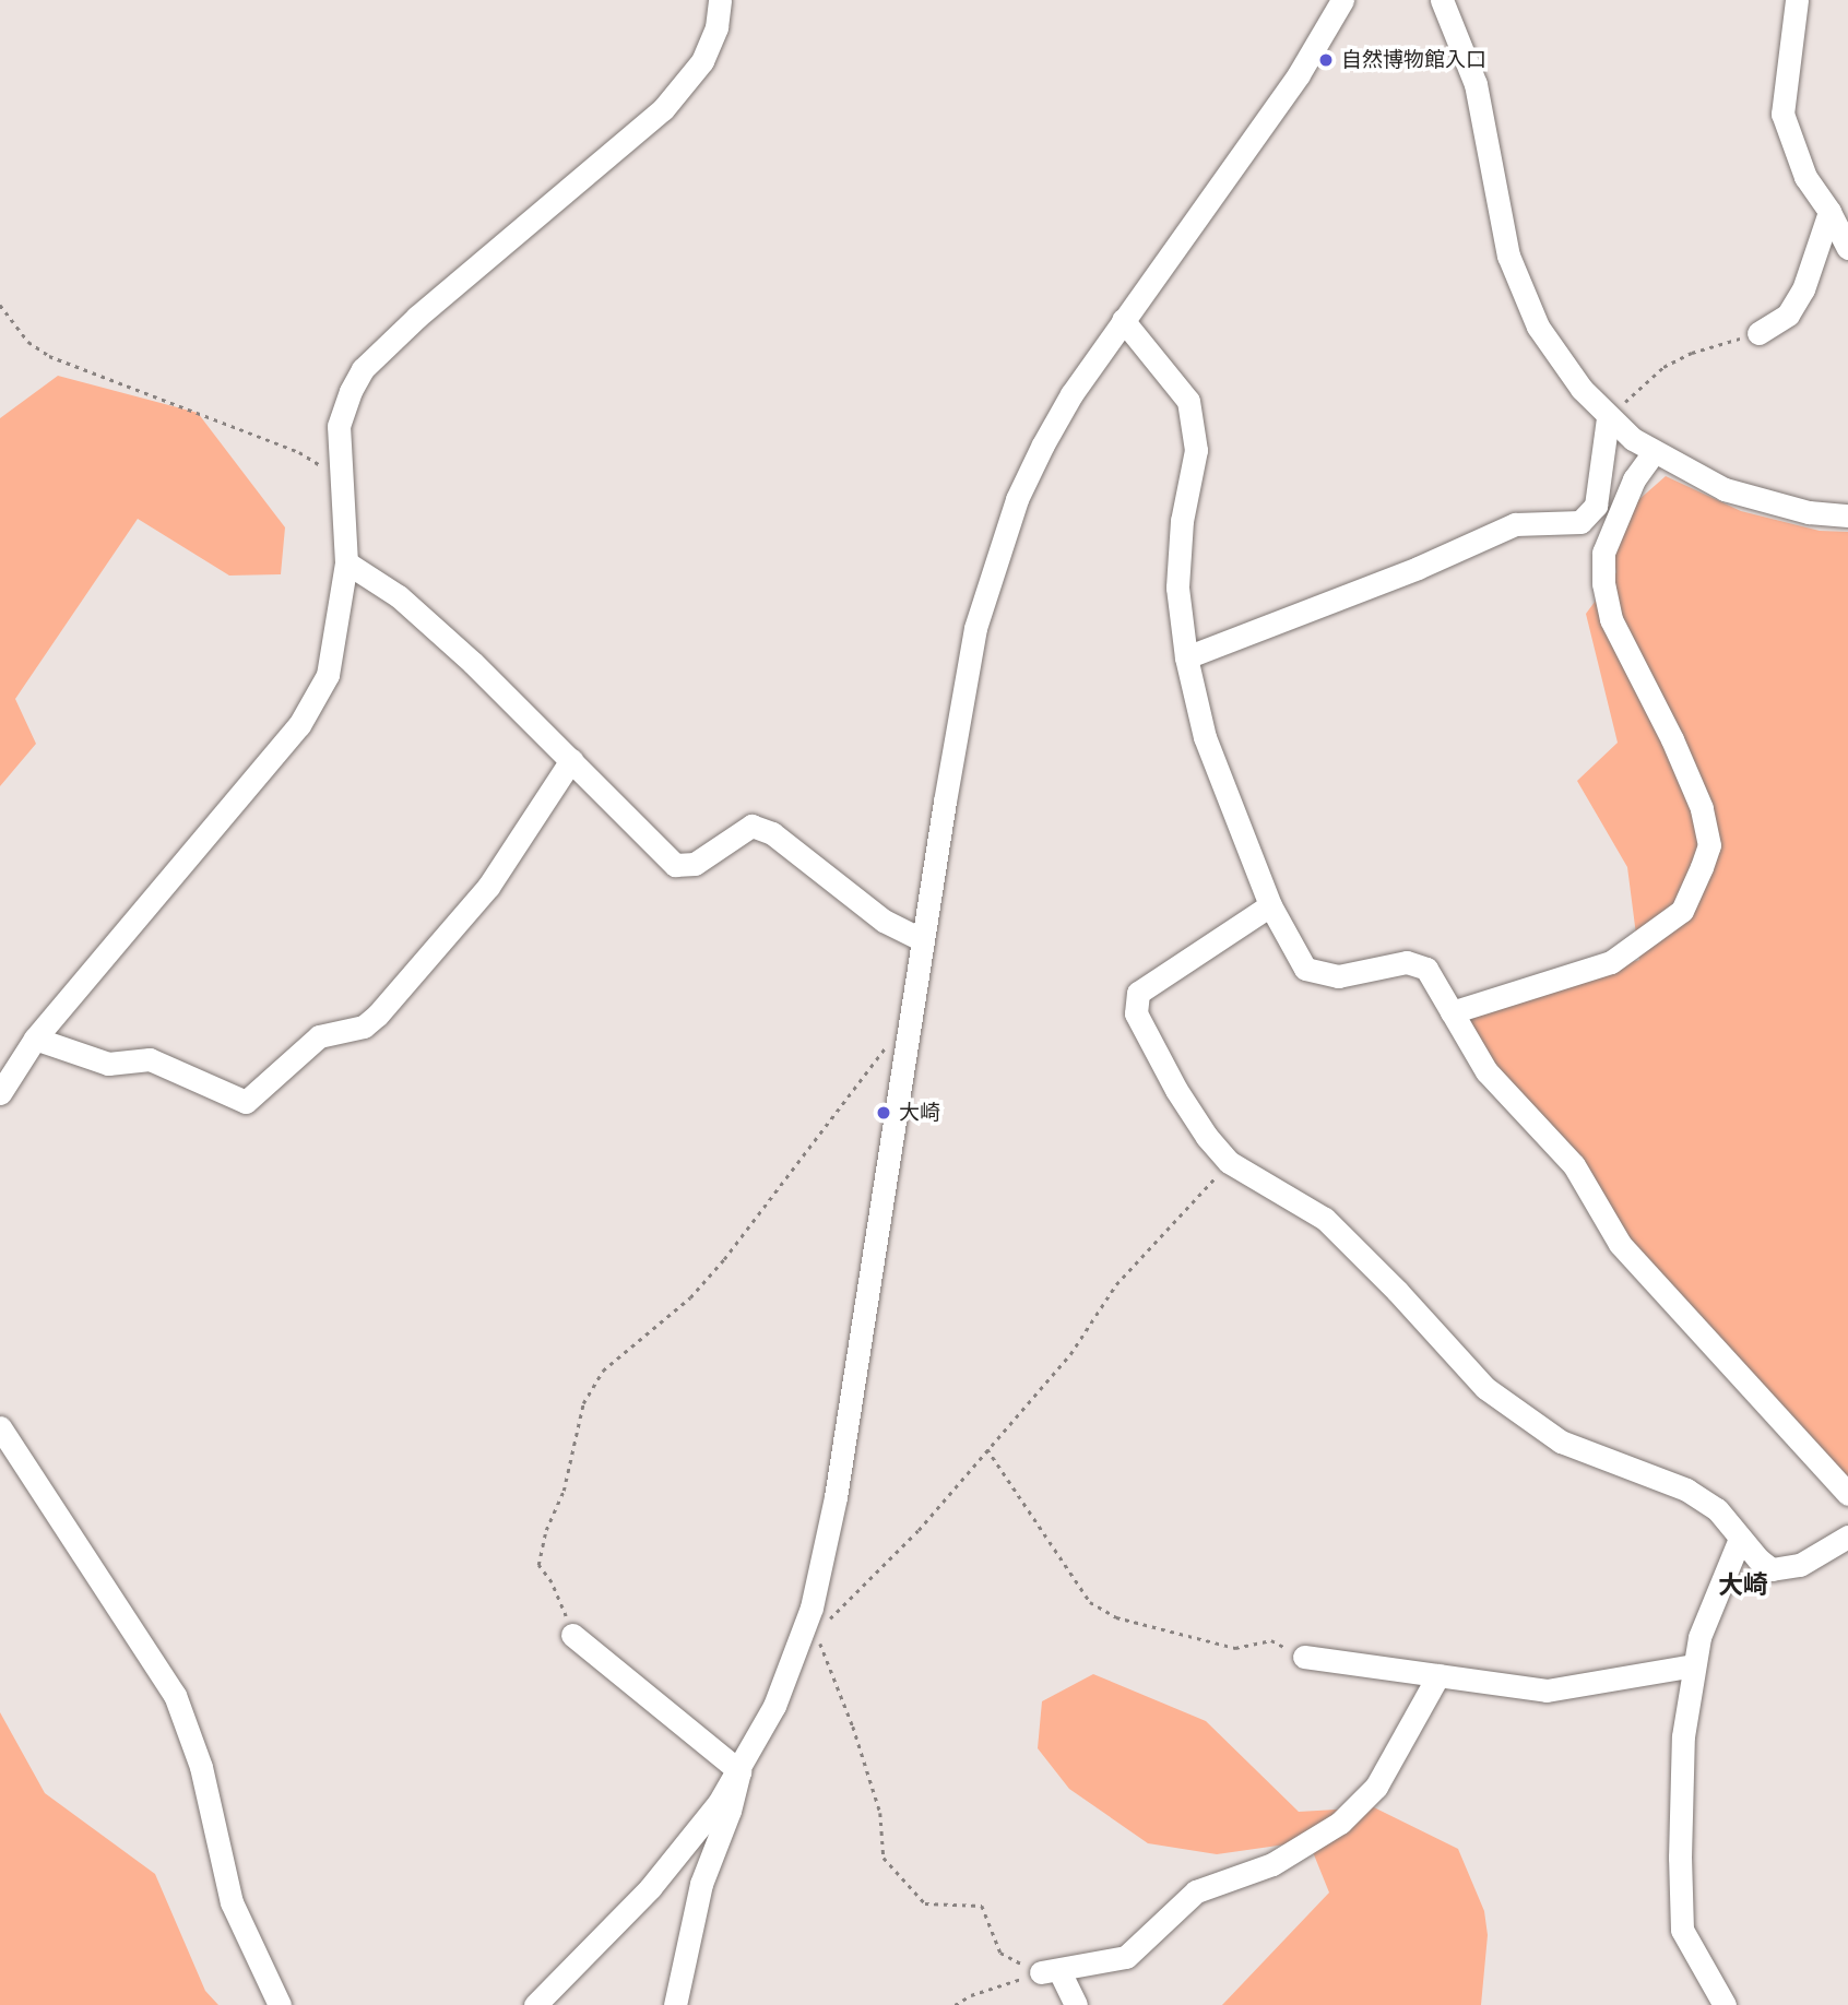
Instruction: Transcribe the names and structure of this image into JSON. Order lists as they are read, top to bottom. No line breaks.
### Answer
{"districts":["大崎"],"places":["自然博物館入口","大崎"]}
